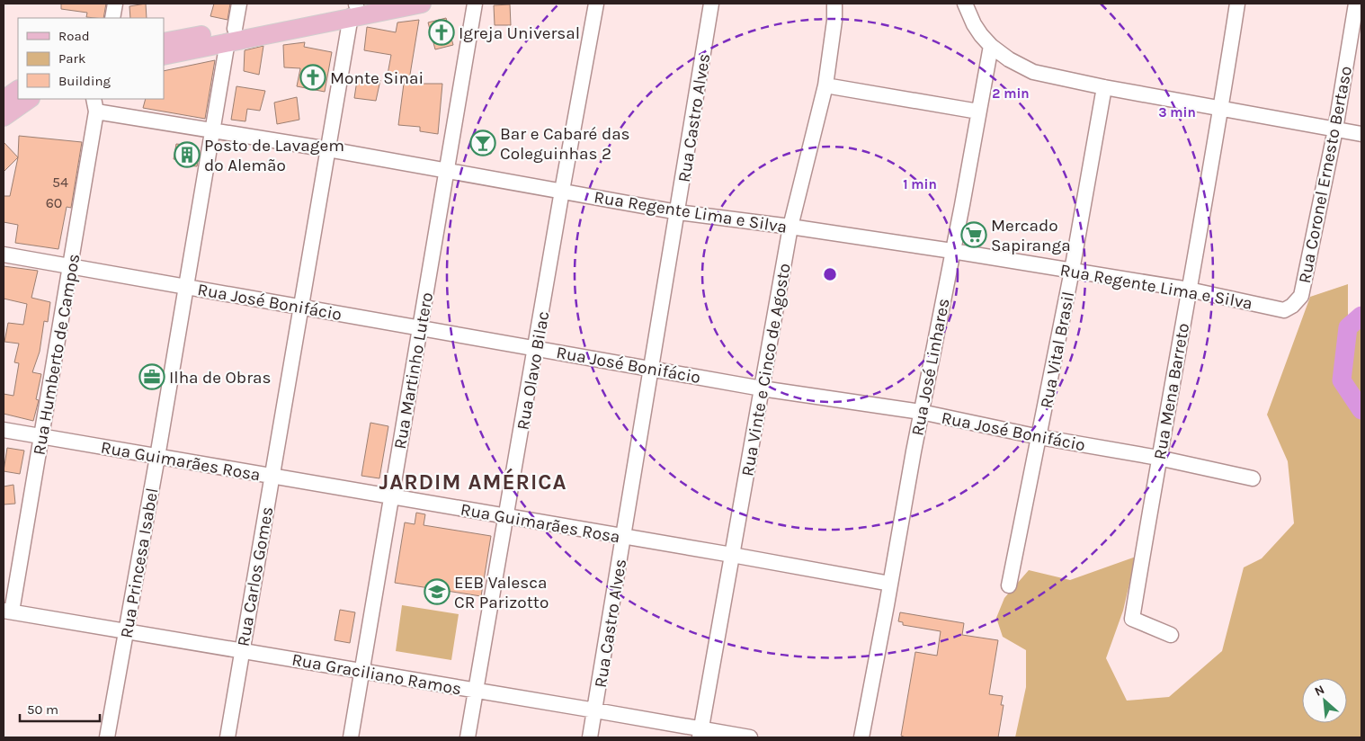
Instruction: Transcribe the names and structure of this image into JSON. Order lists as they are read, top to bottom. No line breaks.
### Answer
{"streets":{"street":["Rua Castro Alves","Rua Coronel Ernesto Bertaso","Rua Regente Lima e Silva","Rua José Bonifácio","Rua Vital Brasil","Rua Humberto de Campos","Rua José Linhares","Rua Vinte e Cinco de Agosto","Rua Martinho Lutero","Rua Olavo Bilac","Rua Mena Barreto","Rua Guimarães Rosa","Rua Princesa Isabel","Rua Carlos Gomes","Rua Graciliano Ramos"]},"crossings":[["Rua Castro Alves","Rua Regente Lima e Silva"],["Rua Castro Alves","Rua José Bonifácio"],["Rua Castro Alves","Rua Guimarães Rosa"],["Rua Castro Alves","Rua Graciliano Ramos"],["Rua Coronel Ernesto Bertaso","Rua Regente Lima e Silva"],["Rua Regente Lima e Silva","Rua Vital Brasil"],["Rua Regente Lima e Silva","Rua Humberto de Campos"],["Rua Regente Lima e Silva","Rua José Linhares"],["Rua Regente Lima e Silva","Rua Vinte e Cinco de Agosto"],["Rua Regente Lima e Silva","Rua Martinho Lutero"],["Rua Regente Lima e Silva","Rua Olavo Bilac"],["Rua Regente Lima e Silva","Rua Mena Barreto"],["Rua Regente Lima e Silva","Rua Princesa Isabel"],["Rua Regente Lima e Silva","Rua Carlos Gomes"],["Rua José Bonifácio","Rua Vital Brasil"],["Rua José Bonifácio","Rua Humberto de Campos"],["Rua José Bonifácio","Rua José Linhares"],["Rua José Bonifácio","Rua Vinte e Cinco de Agosto"],["Rua José Bonifácio","Rua Martinho Lutero"],["Rua José Bonifácio","Rua Olavo Bilac"],["Rua José Bonifácio","Rua Mena Barreto"],["Rua José Bonifácio","Rua Princesa Isabel"],["Rua José Bonifácio","Rua Carlos Gomes"],["Rua Humberto de Campos","Rua Guimarães Rosa"],["Rua Humberto de Campos","Rua Graciliano Ramos"],["Rua José Linhares","Rua Guimarães Rosa"],["Rua Vinte e Cinco de Agosto","Rua Guimarães Rosa"],["Rua Vinte e Cinco de Agosto","Rua Graciliano Ramos"],["Rua Martinho Lutero","Rua Guimarães Rosa"],["Rua Martinho Lutero","Rua Graciliano Ramos"],["Rua Olavo Bilac","Rua Guimarães Rosa"],["Rua Olavo Bilac","Rua Graciliano Ramos"],["Rua Guimarães Rosa","Rua Princesa Isabel"],["Rua Guimarães Rosa","Rua Carlos Gomes"],["Rua Princesa Isabel","Rua Graciliano Ramos"],["Rua Carlos Gomes","Rua Graciliano Ramos"]],"districts":["JARDIM AMÉRICA"],"places":{"church":["Igreja Universal","Monte Sinai"],"bar":["Bar e Cabaré das Coleguinhas 2"],"building":["Posto de Lavagem do Alemão"],"supermarket":["Mercado Sapiranga"],"office":["Ilha de Obras"],"school or university":["EEB Valesca CR Parizotto"]},"house_numbers":["54","60"],"legend":["Road","Park","Building"],"scale_bar":"50 m","north":"top left","rings":["2 min","3 min","1 min"]}
